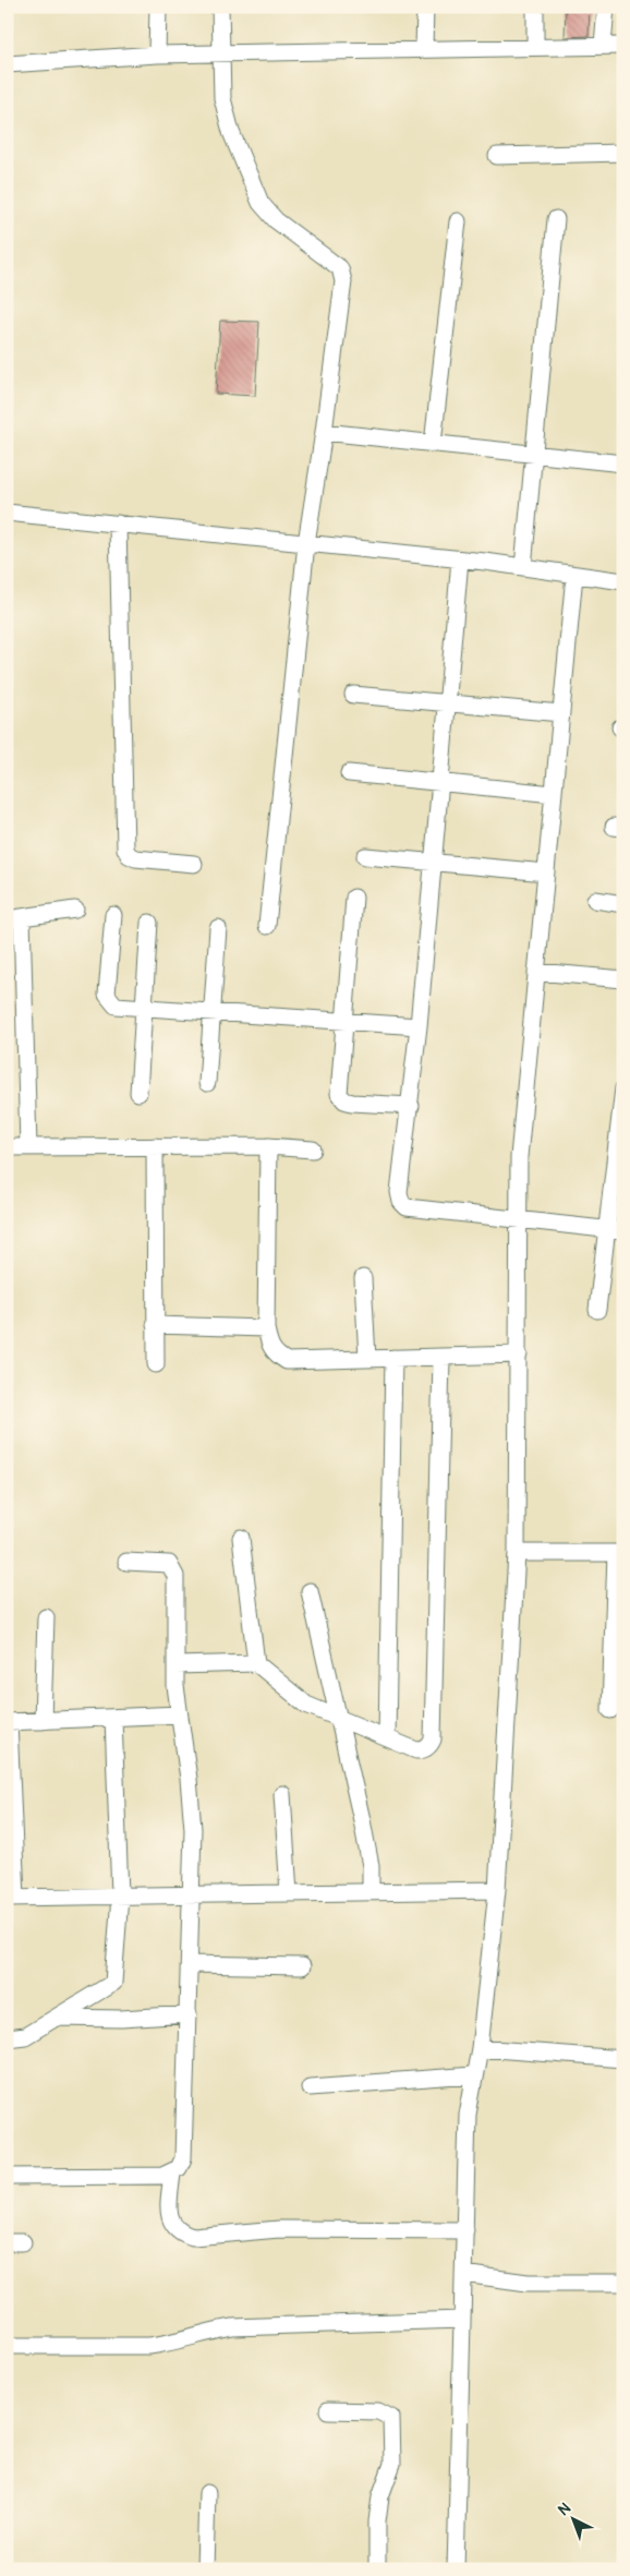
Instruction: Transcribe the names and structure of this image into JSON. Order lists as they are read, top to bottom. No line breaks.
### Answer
{"north":"top left"}
